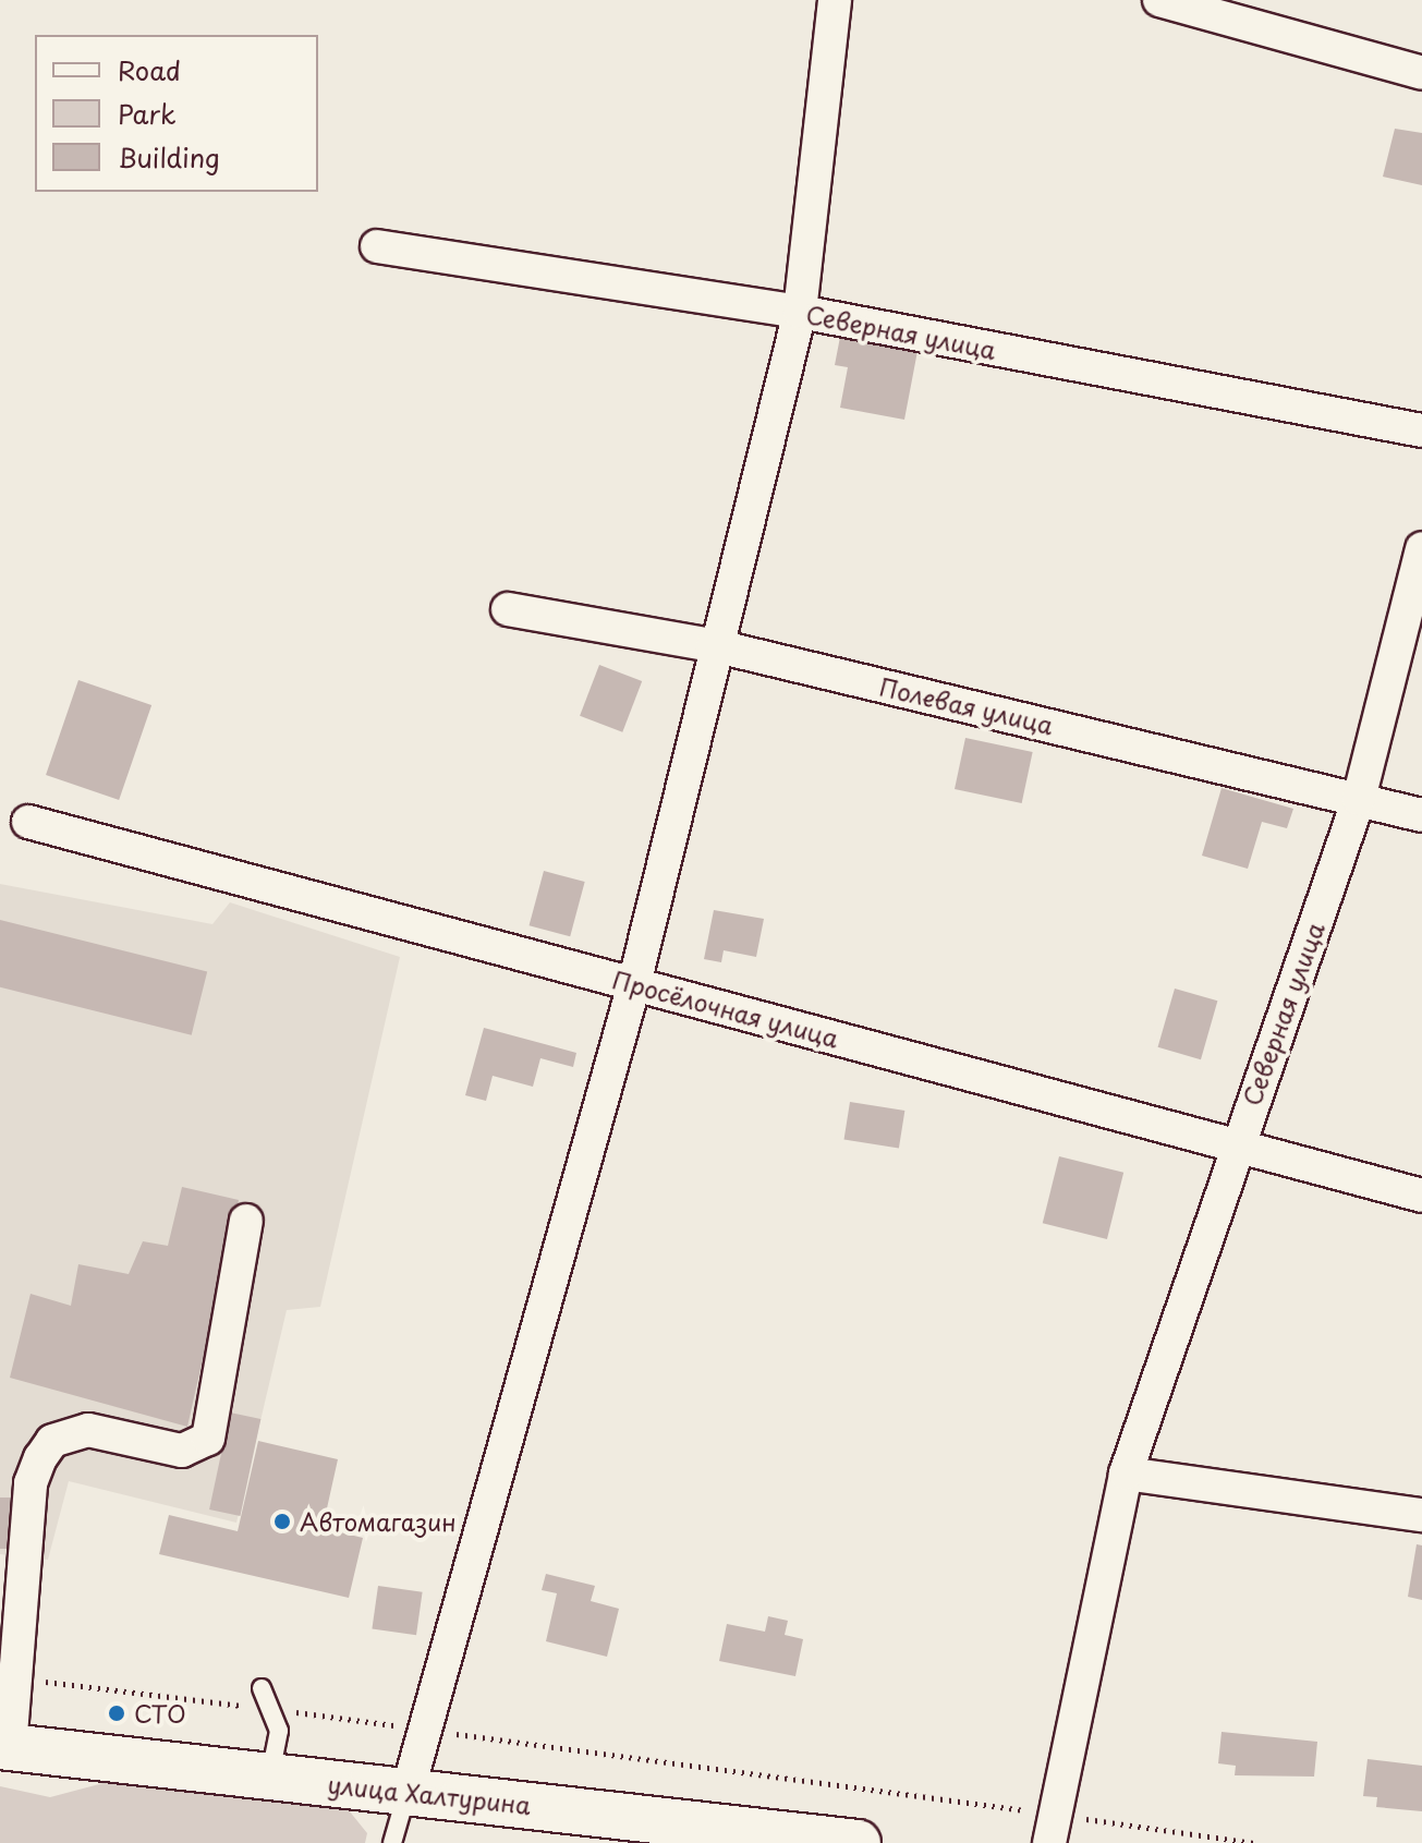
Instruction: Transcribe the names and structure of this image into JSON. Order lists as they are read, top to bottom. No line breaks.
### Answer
{"streets":{"main road":["улица Халтурина"],"street":["Северная улица","Полевая улица","Просёлочная улица"]},"crossings":[["Северная улица","Полевая улица"],["Северная улица","Просёлочная улица"]],"places":["Автомагазин","СТО"],"legend":["Road","Park","Building"]}
